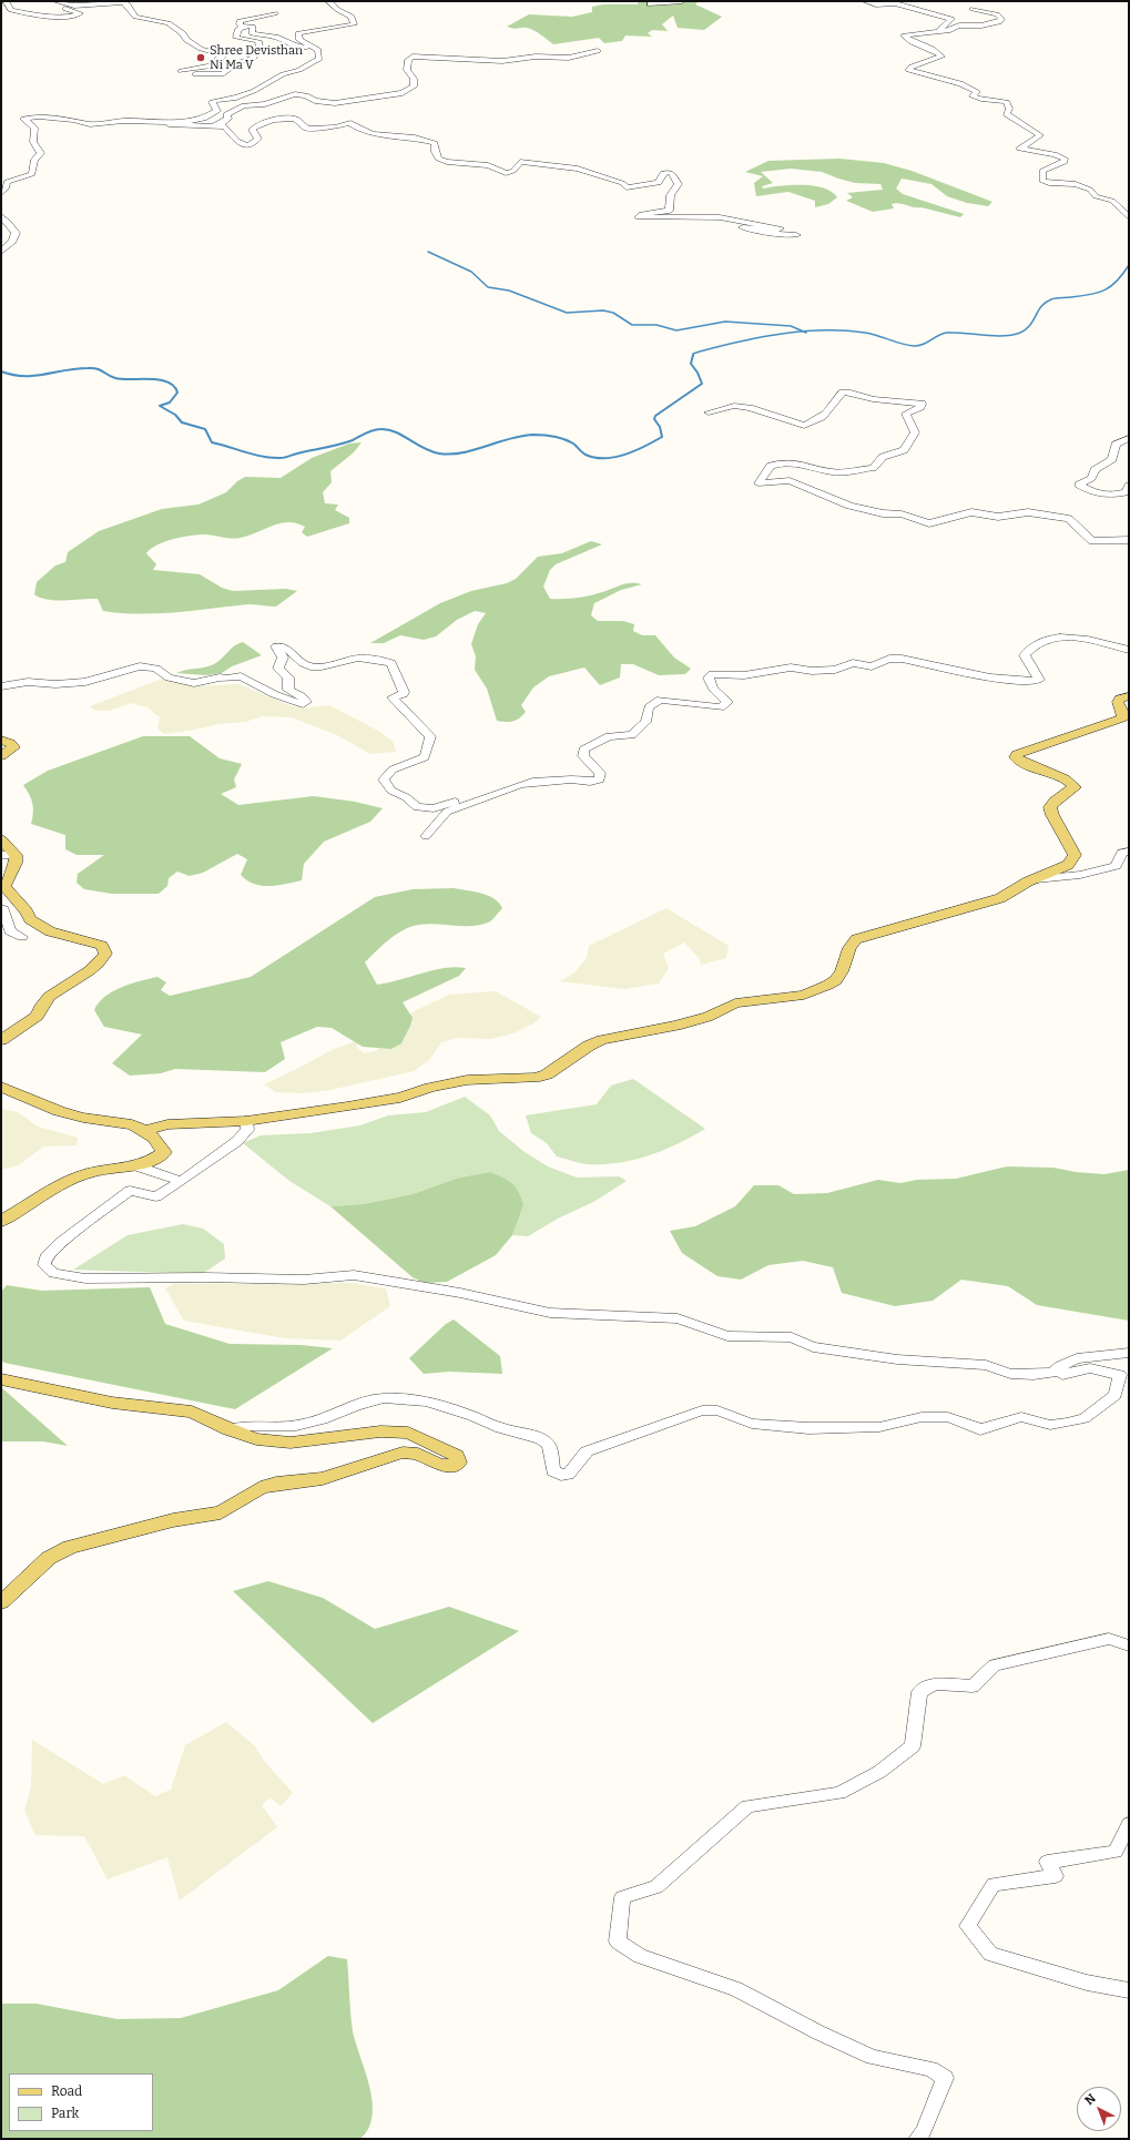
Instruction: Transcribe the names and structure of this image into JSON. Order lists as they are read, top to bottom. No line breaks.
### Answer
{"places":["Shree Devisthan Ni Ma V"],"legend":["Road","Park"],"north":"top left"}
